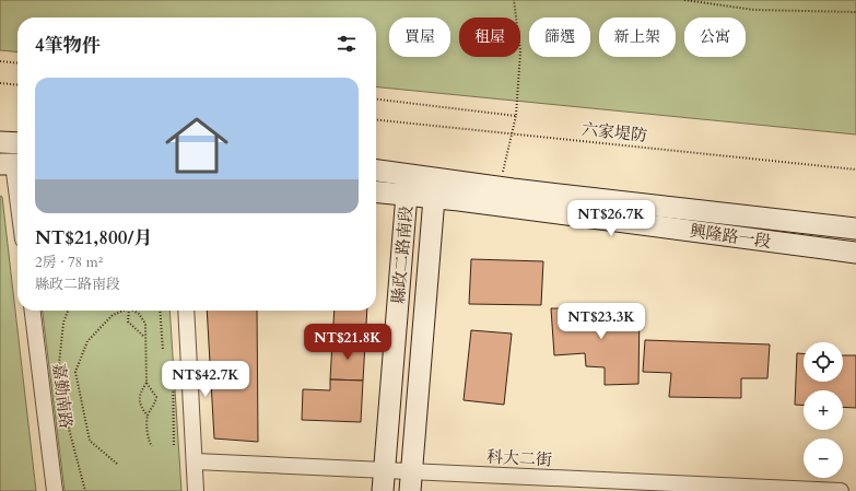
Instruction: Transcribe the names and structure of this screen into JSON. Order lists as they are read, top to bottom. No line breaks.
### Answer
{"streets":{"street":["興隆路一段","縣政二路南段","嘉勤南路","科大二街"],"path":["六家堤防"]},"crossings":[["興隆路一段","縣政二路南段"],["縣政二路南段","科大二街"]],"page":{"chip":["買屋","租屋","篩選","新上架","公寓"],"heading":"4筆物件","list":[{"name":"NT$21,800/月","note":"2房 · 78 m² · 縣政二路南段"}],"price":["NT$26.7K","NT$23.3K","NT$21.8K","NT$42.7K"],"map_buttons":["+","−"]}}
